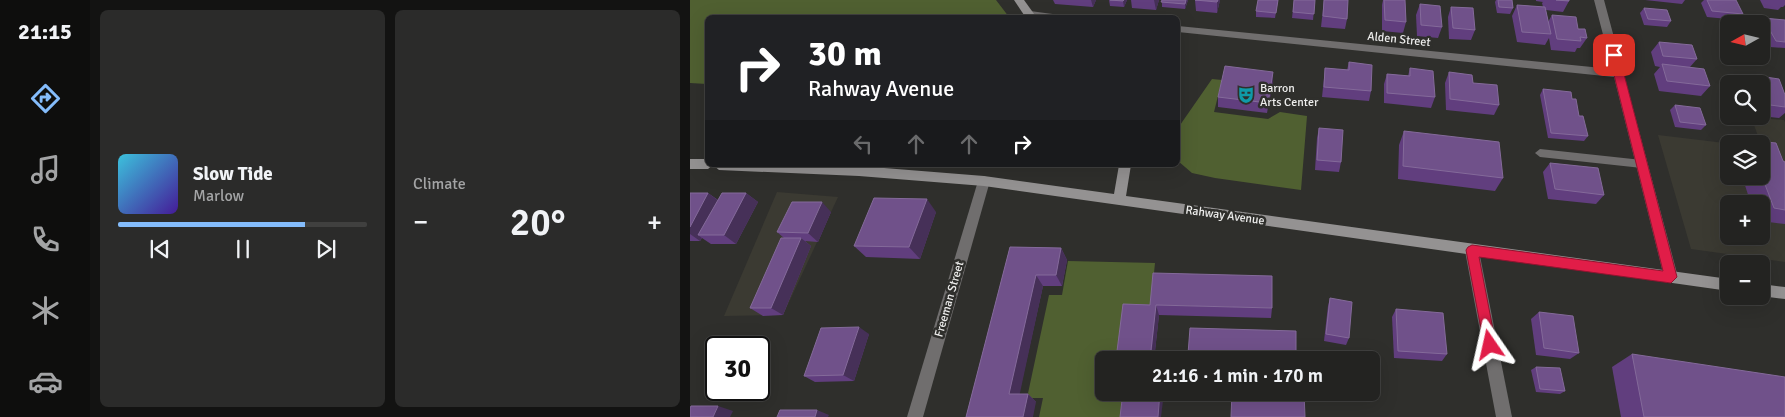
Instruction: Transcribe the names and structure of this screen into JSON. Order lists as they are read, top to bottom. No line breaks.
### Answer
{"streets":{"main road":["Rahway Avenue"],"street":["Alden Street","Freeman Street"]},"crossings":[["Rahway Avenue","Freeman Street"]],"places":{"theatre":["Barron Arts Center"]},"north":"left","page":{"tabs":"21:15","tile":"Climate","map_buttons":["+","−"],"turn":["30 m","Rahway Avenue"],"song":["Slow Tide","Marlow"],"heat":["−","20°","+"],"limit":"30","trip":"21:16 · 1 min · 170 m"}}
